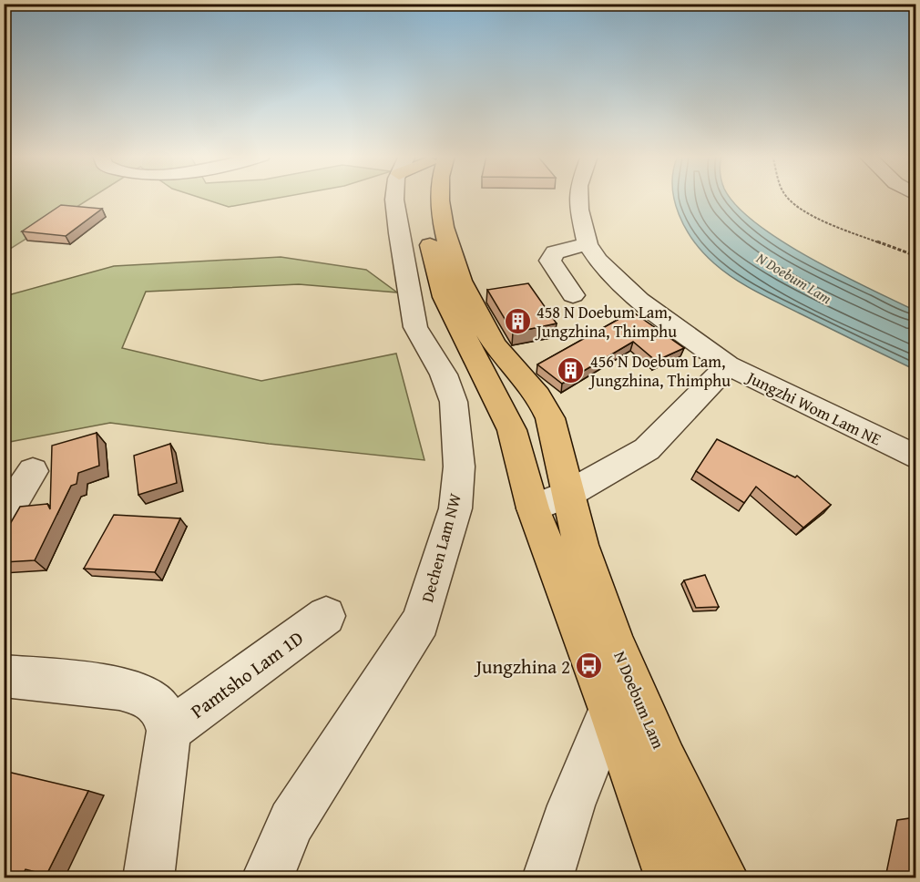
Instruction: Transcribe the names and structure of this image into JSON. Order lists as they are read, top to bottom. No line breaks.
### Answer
{"streets":{"main road":["N Doebum Lam"],"street":["Jungzhi Wom Lam NE","Dechen Lam NW","Pamtsho Lam 1D"]},"water":["N Doebum Lam"],"places":{"building":["458 N Doebum Lam, Jungzhina, Thimphu","456 N Doebum Lam, Jungzhina, Thimphu"],"bus stop":["Jungzhina 2"]}}
